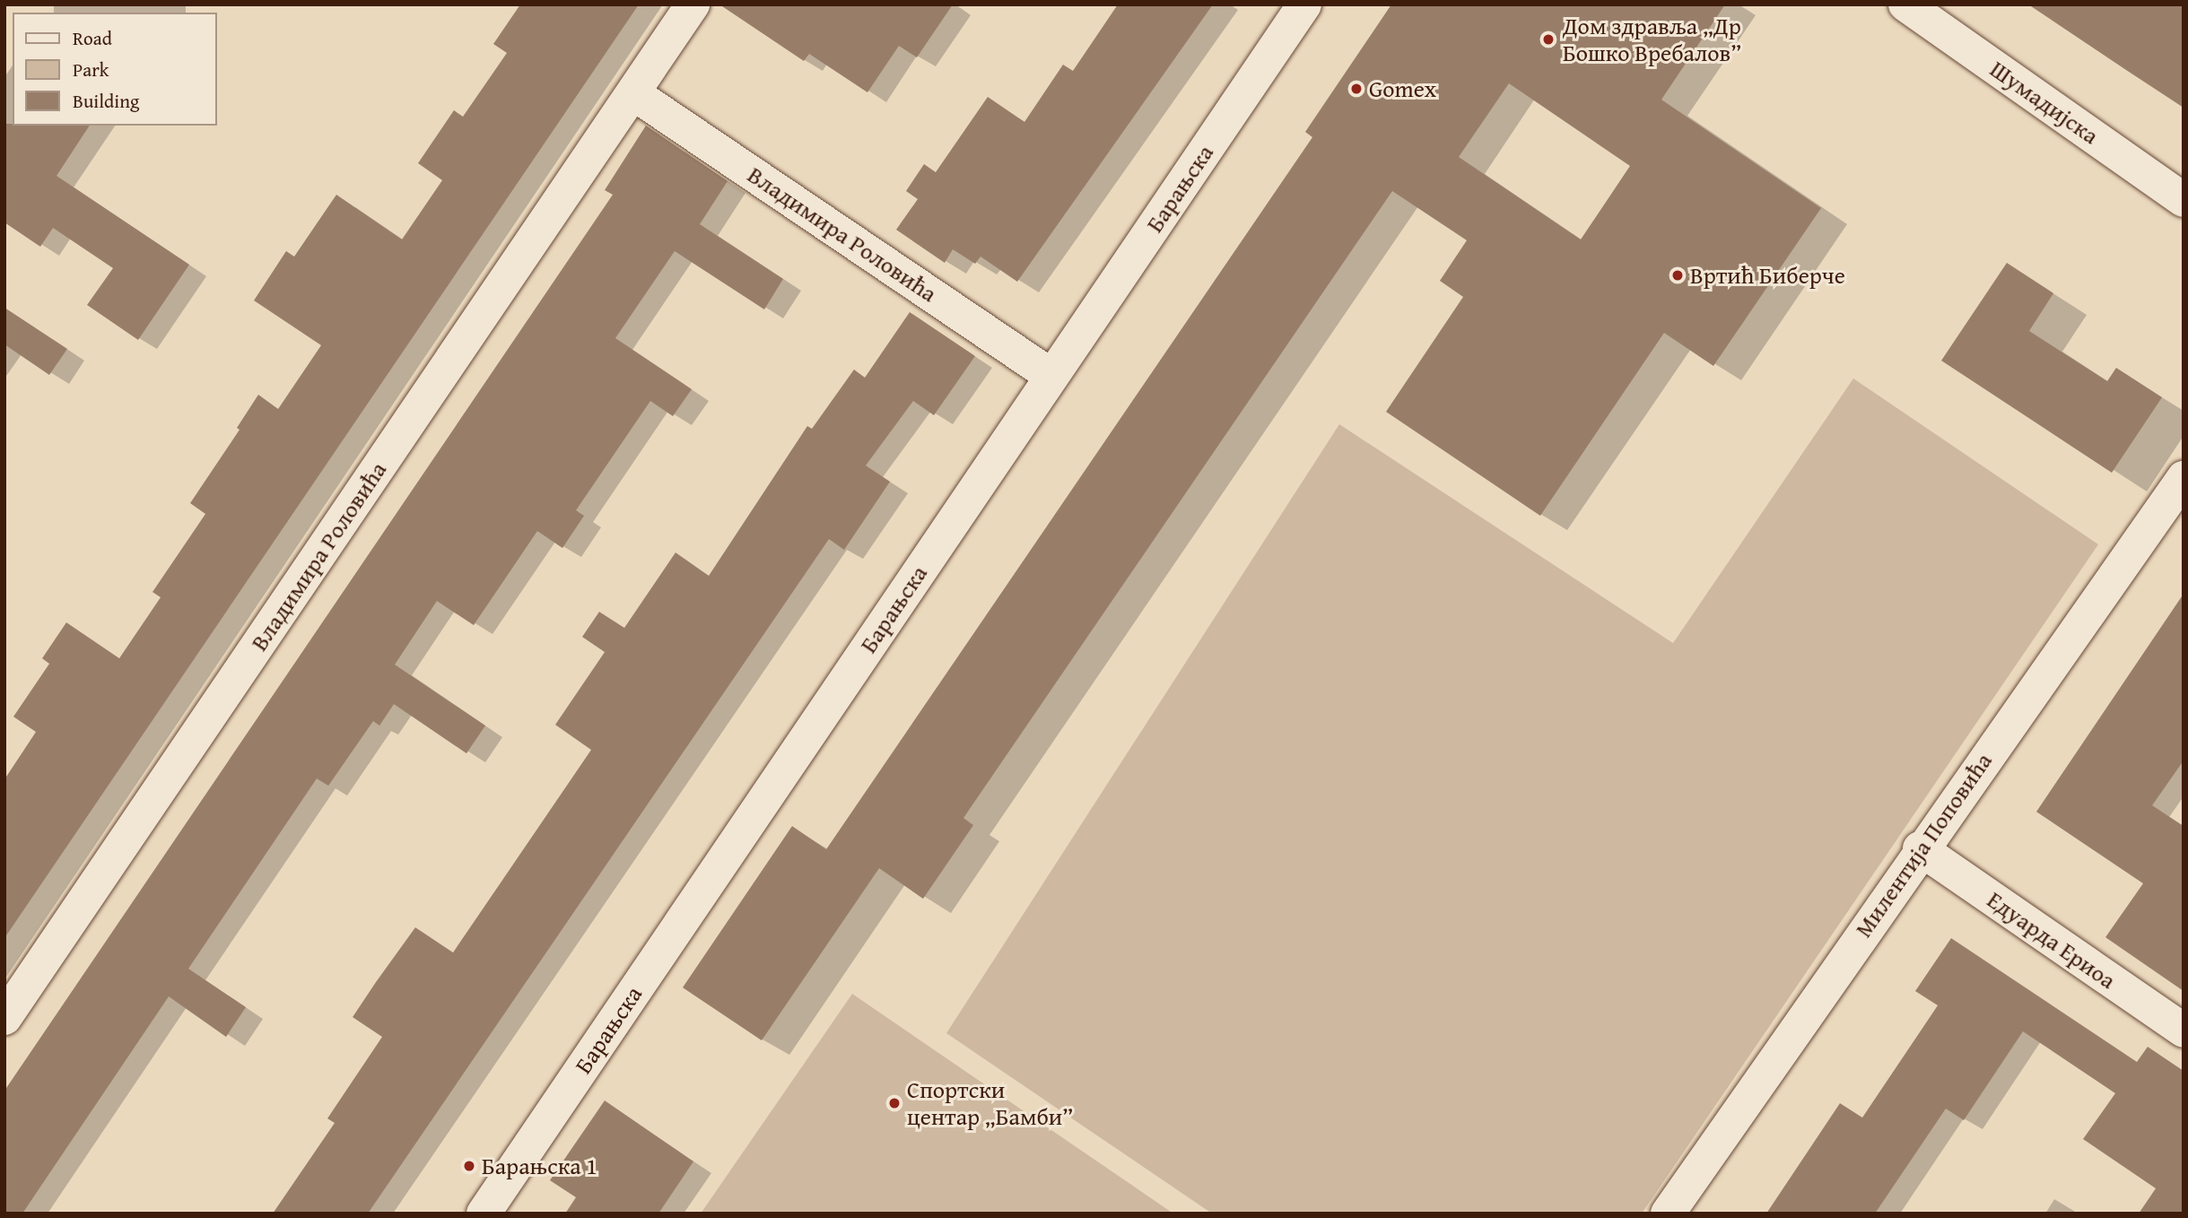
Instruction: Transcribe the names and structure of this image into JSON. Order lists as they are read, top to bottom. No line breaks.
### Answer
{"streets":{"street":["Шумадијска","Барањска","Владимира Роловића","Милентија Поповића","Едуарда Ериоа"]},"crossings":[["Барањска","Владимира Роловића"],["Милентија Поповића","Едуарда Ериоа"]],"places":["Дом здравља „Др Бошко Вребалов”","Gomex","Вртић Биберче","Спортски центар „Бамби”","Барањска 1"],"legend":["Road","Park","Building"]}
